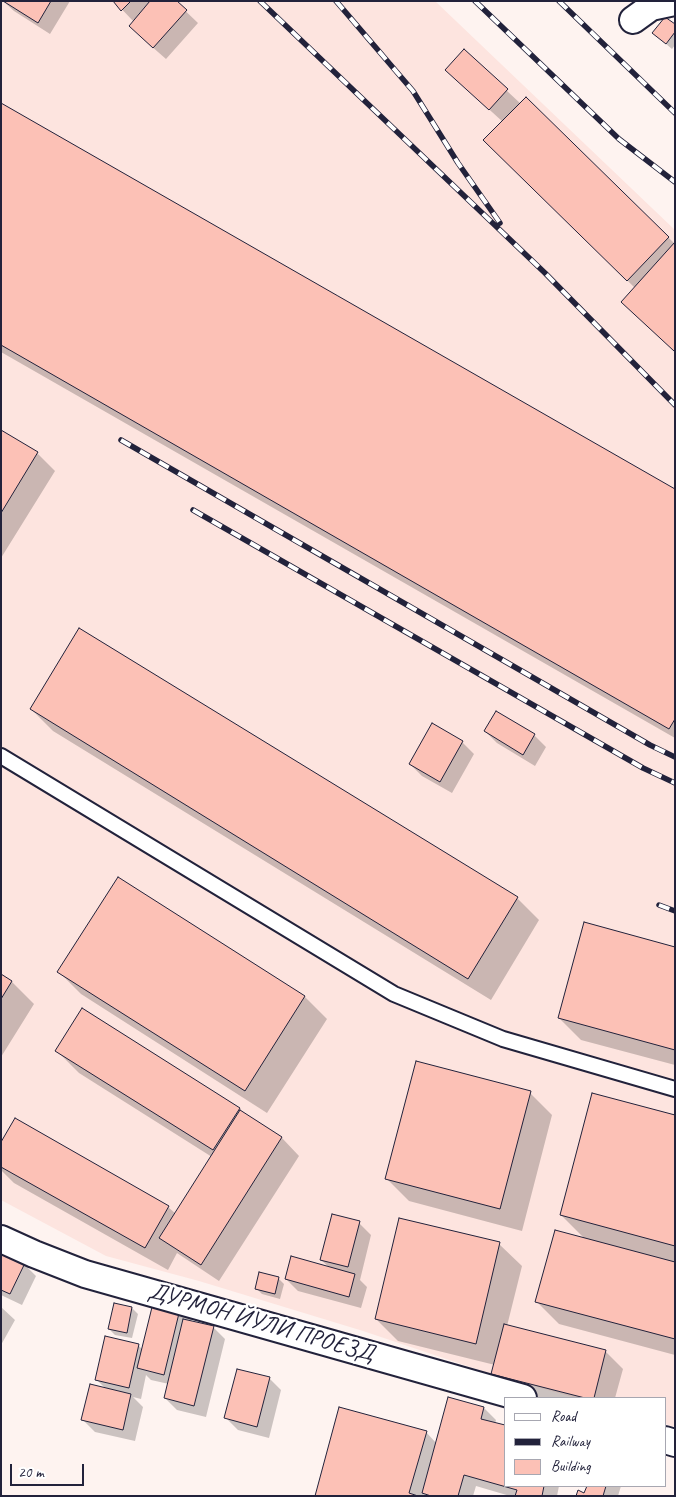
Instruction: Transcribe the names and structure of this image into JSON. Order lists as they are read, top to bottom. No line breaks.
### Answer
{"streets":{"street":["ДУРМОН ЙУЛИ ПРОЕЗД"]},"legend":["Road","Railway","Building"],"scale_bar":"20 m"}
